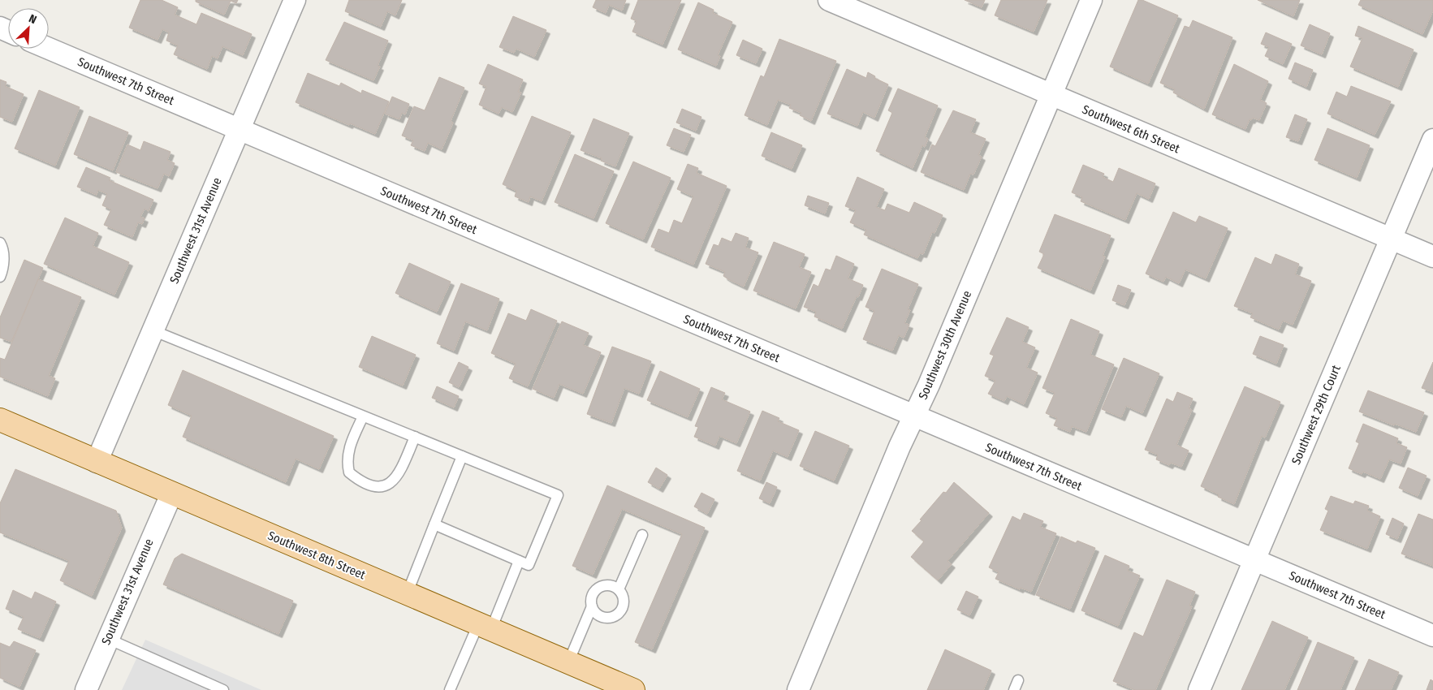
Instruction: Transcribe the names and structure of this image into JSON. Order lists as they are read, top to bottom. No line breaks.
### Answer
{"streets":{"main road":["Southwest 8th Street"],"street":["Southwest 7th Street","Southwest 6th Street","Southwest 31st Avenue","Southwest 30th Avenue","Southwest 29th Court"]},"crossings":[["Southwest 7th Street","Southwest 31st Avenue"],["Southwest 7th Street","Southwest 30th Avenue"],["Southwest 7th Street","Southwest 29th Court"],["Southwest 6th Street","Southwest 30th Avenue"],["Southwest 6th Street","Southwest 29th Court"],["Southwest 31st Avenue","Southwest 8th Street"]],"north":"top right"}
